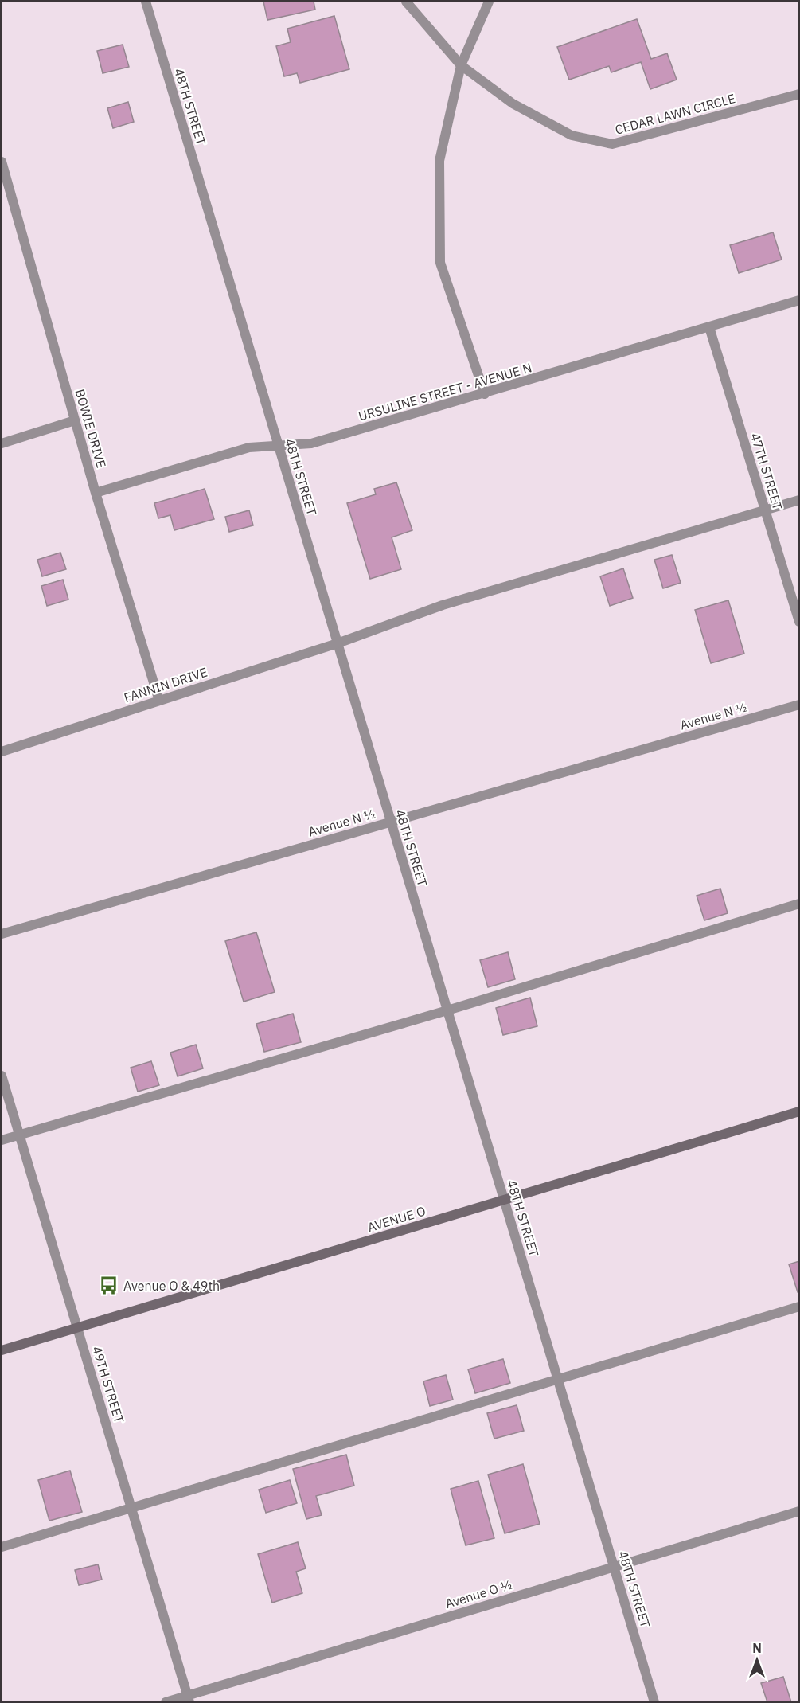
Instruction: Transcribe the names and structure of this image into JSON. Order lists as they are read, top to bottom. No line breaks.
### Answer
{"streets":{"main road":["AVENUE O"],"street":["48TH STREET","CEDAR LAWN CIRCLE","URSULINE STREET - AVENUE N","BOWIE DRIVE","47TH STREET","FANNIN DRIVE","Avenue N ½","49TH STREET","Avenue O ½"]},"crossings":[["48TH STREET","URSULINE STREET - AVENUE N"],["48TH STREET","FANNIN DRIVE"],["48TH STREET","Avenue N ½"],["48TH STREET","AVENUE O"],["48TH STREET","Avenue O ½"],["URSULINE STREET - AVENUE N","BOWIE DRIVE"],["URSULINE STREET - AVENUE N","47TH STREET"],["BOWIE DRIVE","FANNIN DRIVE"],["47TH STREET","FANNIN DRIVE"],["AVENUE O","49TH STREET"],["49TH STREET","Avenue O ½"]],"places":{"bus stop":["Avenue O & 49th"]},"north":"top"}
